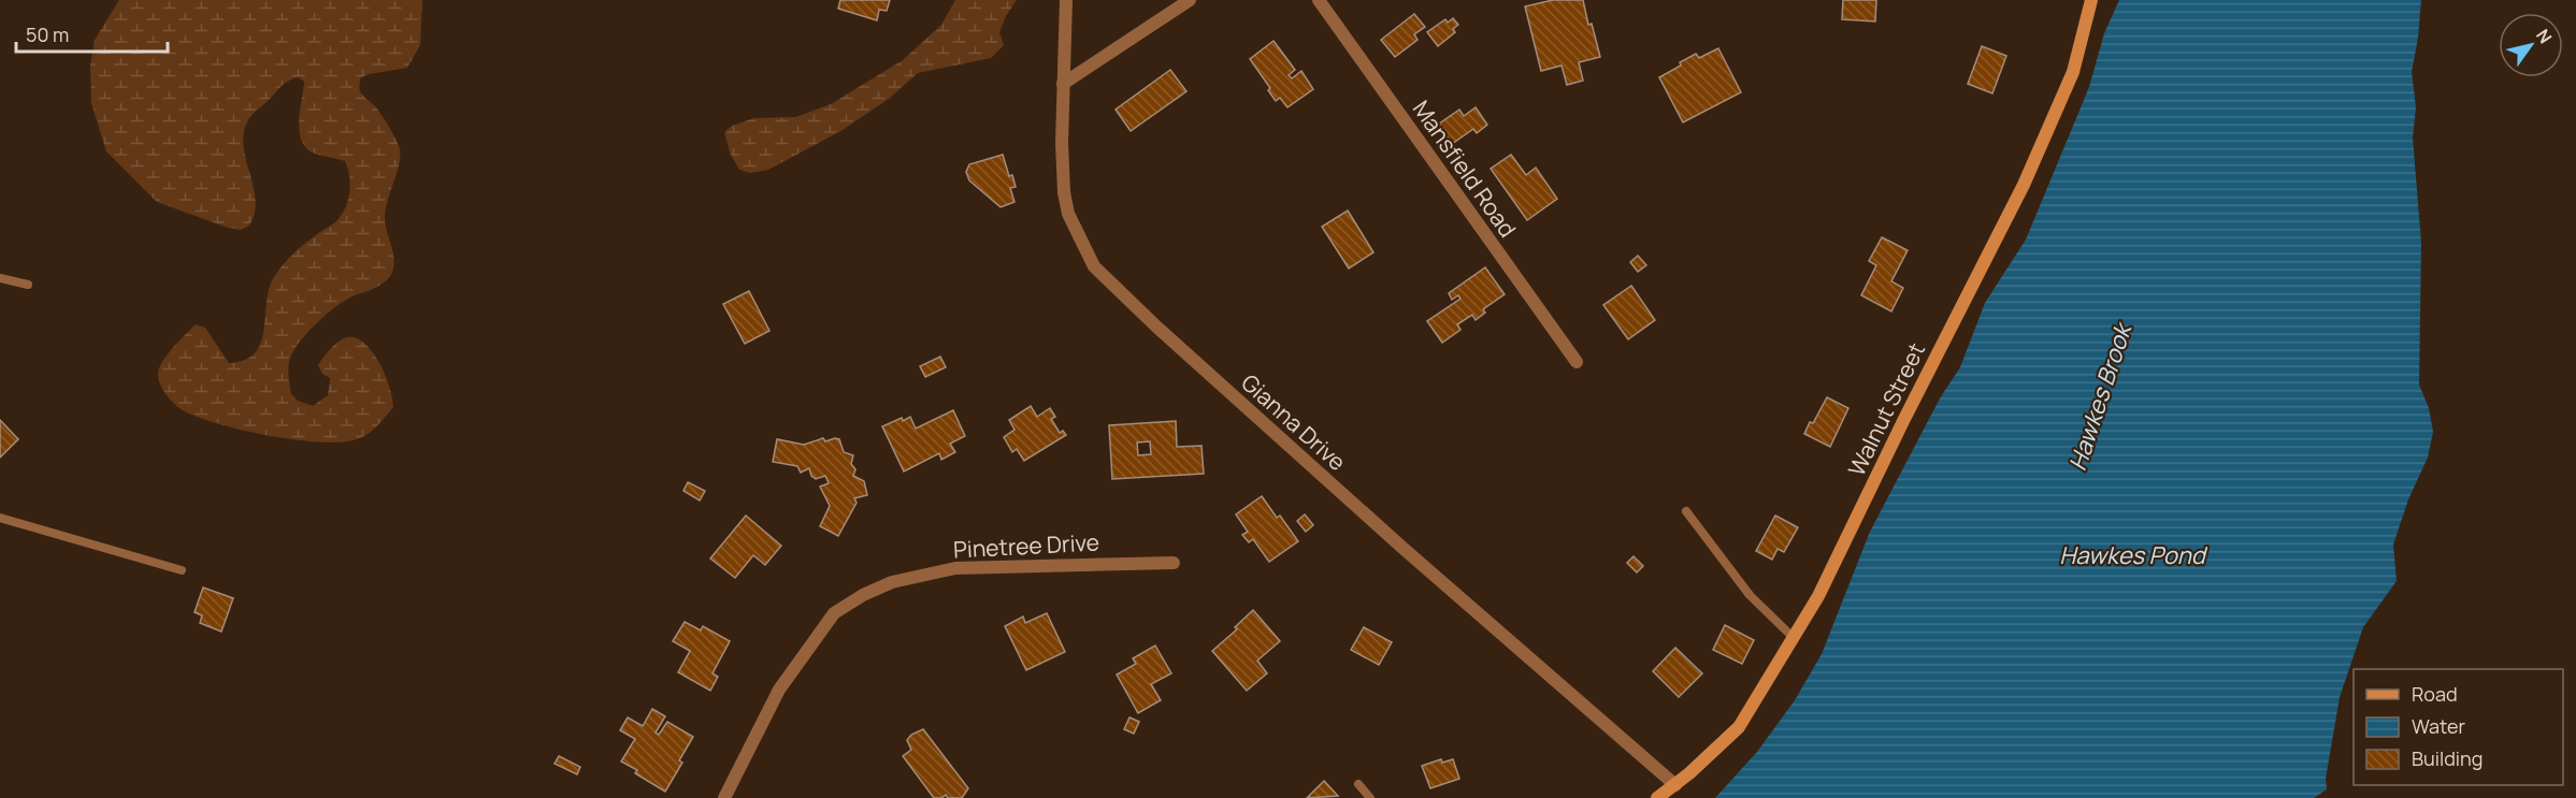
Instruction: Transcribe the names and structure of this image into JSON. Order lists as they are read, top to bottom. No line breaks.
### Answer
{"streets":{"main road":["Walnut Street"],"street":["Mansfield Road","Gianna Drive","Pinetree Drive"]},"crossings":[["Walnut Street","Gianna Drive"]],"water":["Hawkes Brook","Hawkes Pond"],"legend":["Road","Water","Building"],"scale_bar":"50 m","north":"top right"}
